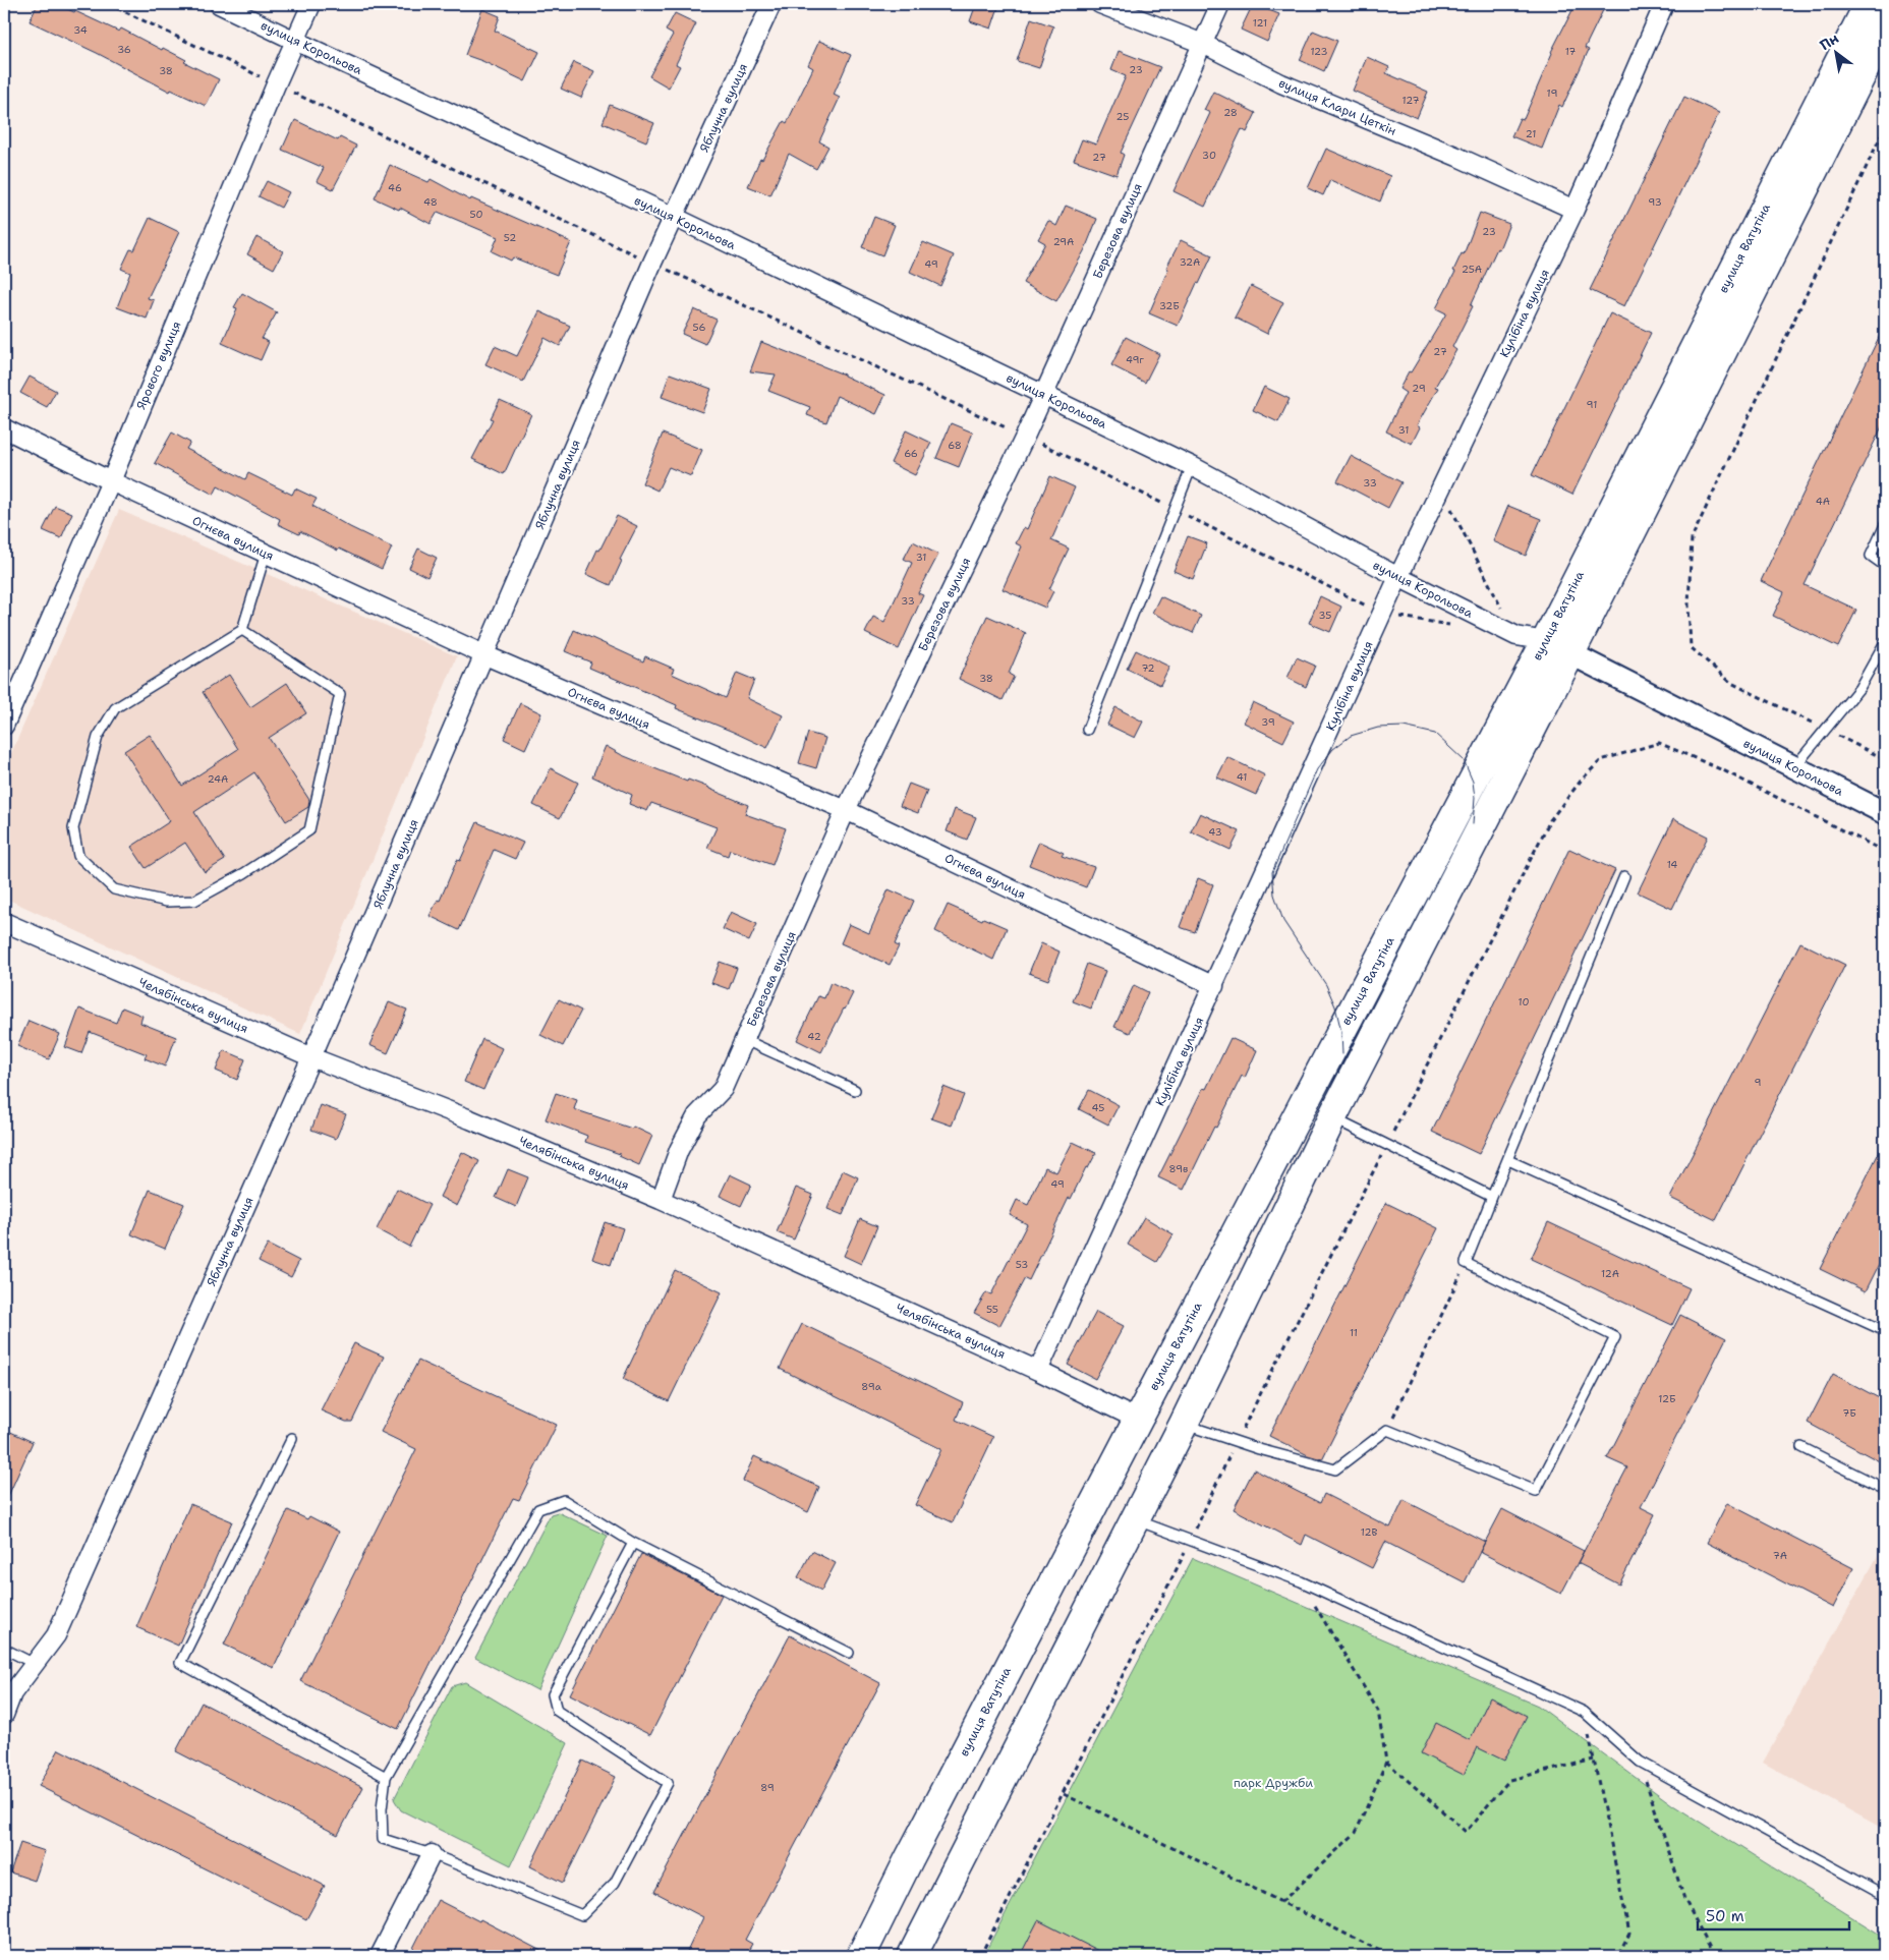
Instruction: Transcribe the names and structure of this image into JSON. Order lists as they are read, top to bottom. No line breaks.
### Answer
{"streets":{"main road":["вулиця Ватутіна"],"street":["вулиця Корольова","вулиця Клари Цеткін","Яблучна вулиця","Березова вулиця","Кулібіна вулиця","Ярового вулиця","Огнєва вулиця","Челябінська вулиця"]},"crossings":[["вулиця Корольова","Яблучна вулиця"],["вулиця Корольова","Березова вулиця"],["вулиця Корольова","вулиця Ватутіна"],["вулиця Корольова","Кулібіна вулиця"],["вулиця Корольова","Ярового вулиця"],["вулиця Клари Цеткін","Березова вулиця"],["вулиця Клари Цеткін","Кулібіна вулиця"],["Яблучна вулиця","Огнєва вулиця"],["Яблучна вулиця","Челябінська вулиця"],["Березова вулиця","Огнєва вулиця"],["Березова вулиця","Челябінська вулиця"],["вулиця Ватутіна","Челябінська вулиця"],["Кулібіна вулиця","Огнєва вулиця"],["Кулібіна вулиця","Челябінська вулиця"],["Ярового вулиця","Огнєва вулиця"]],"parks":["парк Дружби"],"house_numbers":["121","34","36","123","17","23","38","19","127","28","25","21","30","27","46","48","93","50","23","52","29А","32А","49","25А","32Б","56","27","49г","29","91","31","68","66","33","4А","31","33","35","72","38","39","41","24А","43","14","10","42","9","45","89в","49","53","12А","55","11","89а","12Б","7Б","12В","7А","89"],"scale_bar":"50 m","north":"top left"}
